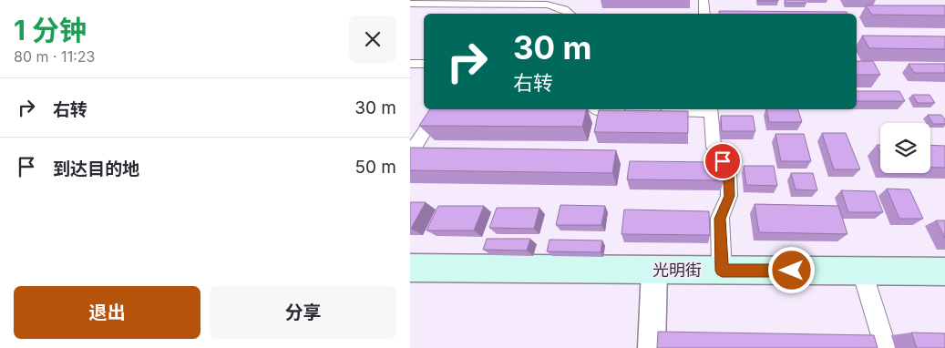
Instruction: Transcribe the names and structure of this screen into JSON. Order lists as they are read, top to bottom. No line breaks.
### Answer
{"streets":{"main road":["光明街"]},"page":{"heading":["1 分钟","80 m · 11:23"],"turn":["30 m","右转"],"list":[{"name":"右转","value":"30 m"},{"name":"到达目的地","value":"50 m"}],"buttons":["退出","分享"]}}
